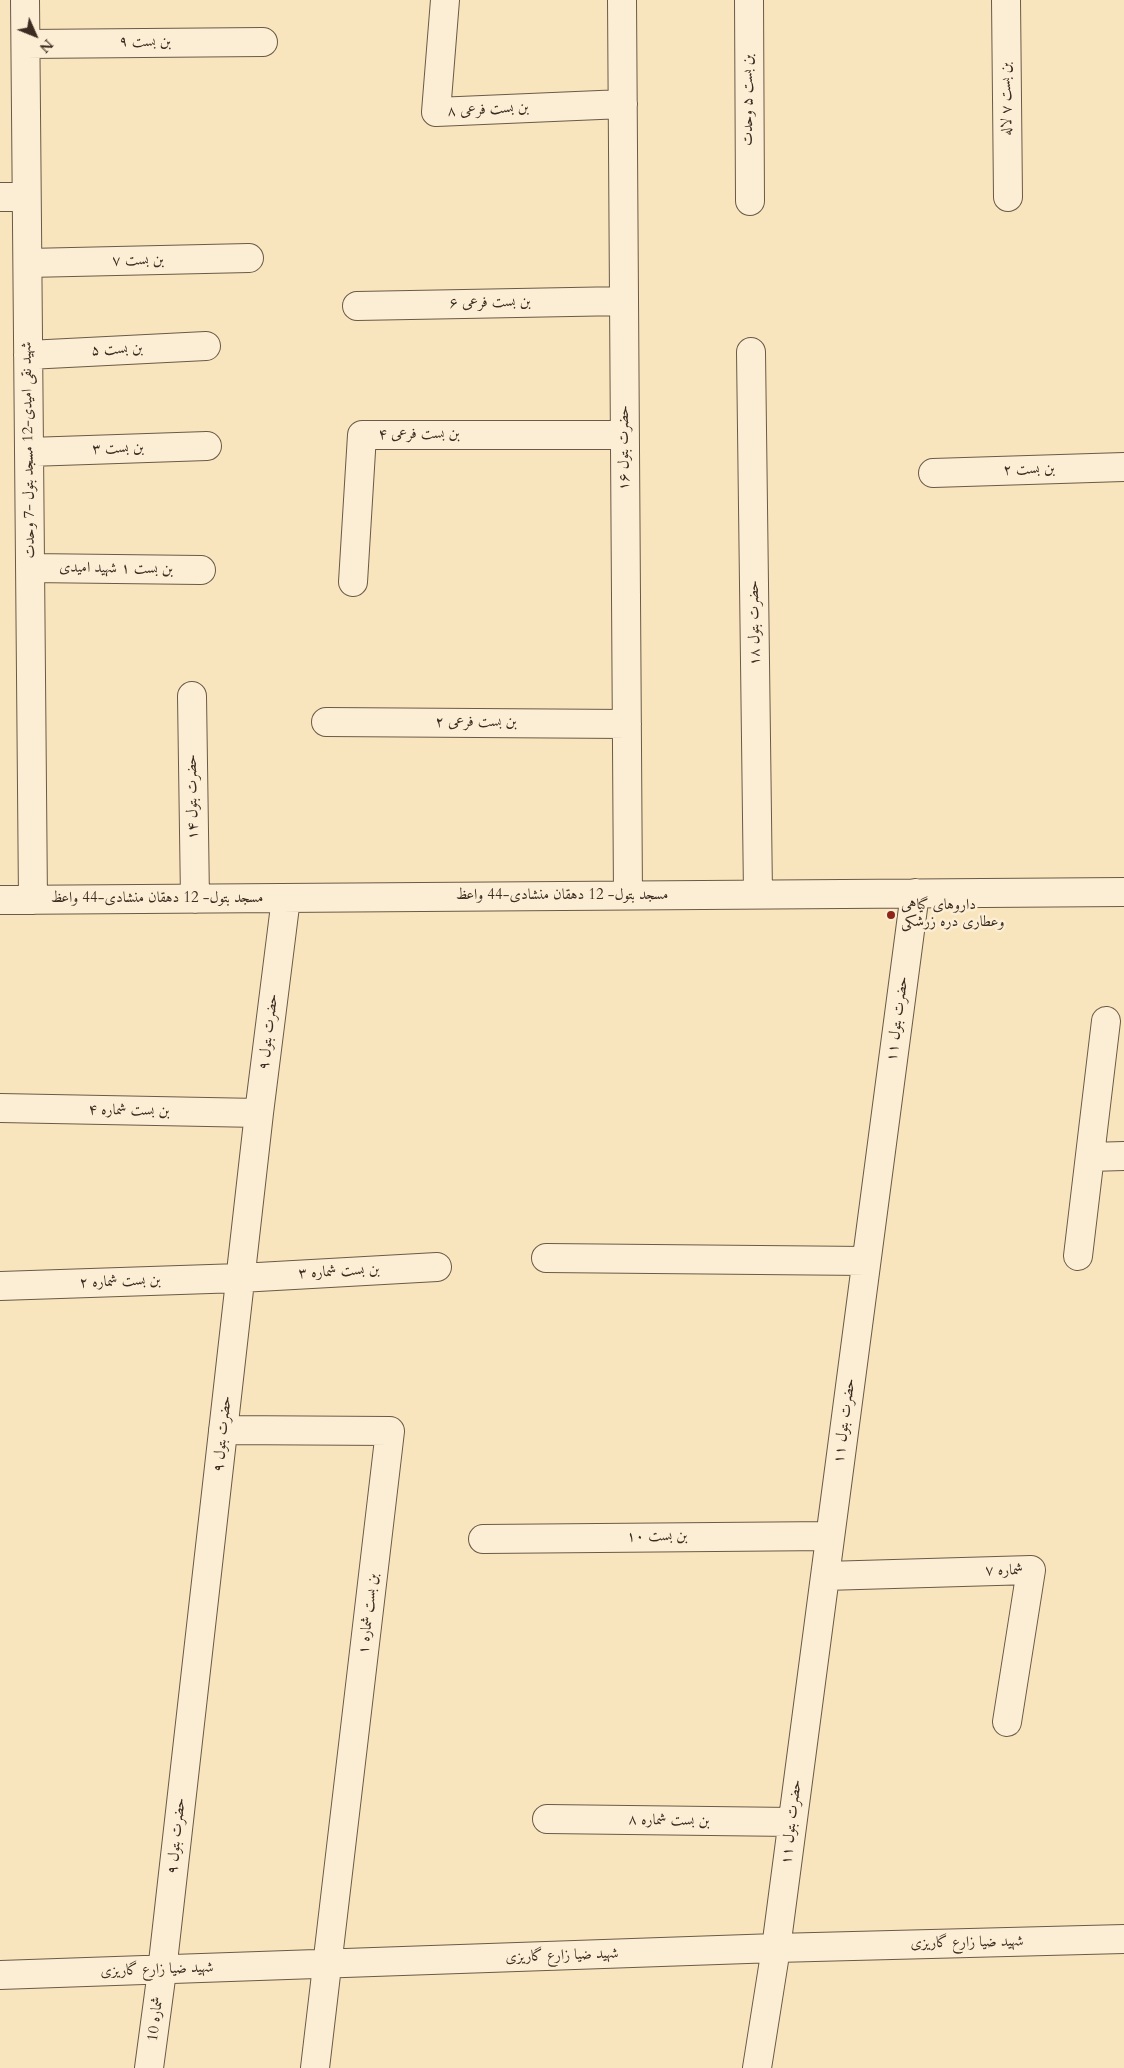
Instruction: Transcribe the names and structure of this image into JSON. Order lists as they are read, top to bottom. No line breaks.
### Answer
{"streets":{"street":["بن بست ۹","بن بست ۷ لاله","بن بست ۵ وحدت","بن بست فرعی ۸","بن بست ۷","بن بست فرعی ۶","بن بست ۵","بن بست فرعی ۴","حضرت بتول ۱۶","بن بست ۳","شهید نقی امیدی-12 مسجد بتول -7 وحدت","بن بست ۲","بن بست ۱ شهید امیدی","حضرت بتول ۱۸","بن بست فرعی ۲","حضرت بتول ۱۴","مسجد بتول- 12 دهقان منشادی-44 واعظ","حضرت بتول ۱۱","حضرت بتول ۹","بن بست شماره ۴","بن بست شماره ۳","بن بست شماره ۲","بن بست ۱۰","شماره ۷","بن بست شماره ۱","بن بست شماره ۸","شهید ضیا زارع گاریزی","شماره 10"]},"crossings":[["بن بست ۹","شهید نقی امیدی-12 مسجد بتول -7 وحدت"],["بن بست فرعی ۸","حضرت بتول ۱۶"],["بن بست ۷","شهید نقی امیدی-12 مسجد بتول -7 وحدت"],["بن بست فرعی ۶","حضرت بتول ۱۶"],["بن بست ۵","شهید نقی امیدی-12 مسجد بتول -7 وحدت"],["بن بست فرعی ۴","حضرت بتول ۱۶"],["حضرت بتول ۱۶","بن بست فرعی ۲"],["حضرت بتول ۱۶","مسجد بتول- 12 دهقان منشادی-44 واعظ"],["بن بست ۳","شهید نقی امیدی-12 مسجد بتول -7 وحدت"],["شهید نقی امیدی-12 مسجد بتول -7 وحدت","بن بست ۱ شهید امیدی"],["شهید نقی امیدی-12 مسجد بتول -7 وحدت","مسجد بتول- 12 دهقان منشادی-44 واعظ"],["حضرت بتول ۱۸","مسجد بتول- 12 دهقان منشادی-44 واعظ"],["حضرت بتول ۱۴","مسجد بتول- 12 دهقان منشادی-44 واعظ"],["مسجد بتول- 12 دهقان منشادی-44 واعظ","حضرت بتول ۱۱"],["مسجد بتول- 12 دهقان منشادی-44 واعظ","حضرت بتول ۹"],["حضرت بتول ۱۱","بن بست ۱۰"],["حضرت بتول ۱۱","شماره ۷"],["حضرت بتول ۱۱","بن بست شماره ۸"],["حضرت بتول ۱۱","شهید ضیا زارع گاریزی"],["حضرت بتول ۹","بن بست شماره ۴"],["حضرت بتول ۹","بن بست شماره ۳"],["حضرت بتول ۹","بن بست شماره ۲"],["حضرت بتول ۹","بن بست شماره ۱"],["حضرت بتول ۹","شهید ضیا زارع گاریزی"],["حضرت بتول ۹","شماره 10"],["بن بست شماره ۳","بن بست شماره ۲"],["بن بست شماره ۱","شهید ضیا زارع گاریزی"],["شهید ضیا زارع گاریزی","شماره 10"]],"places":["داروهای گیاهی وعطاری دره زرشکی"],"north":"bottom right"}
